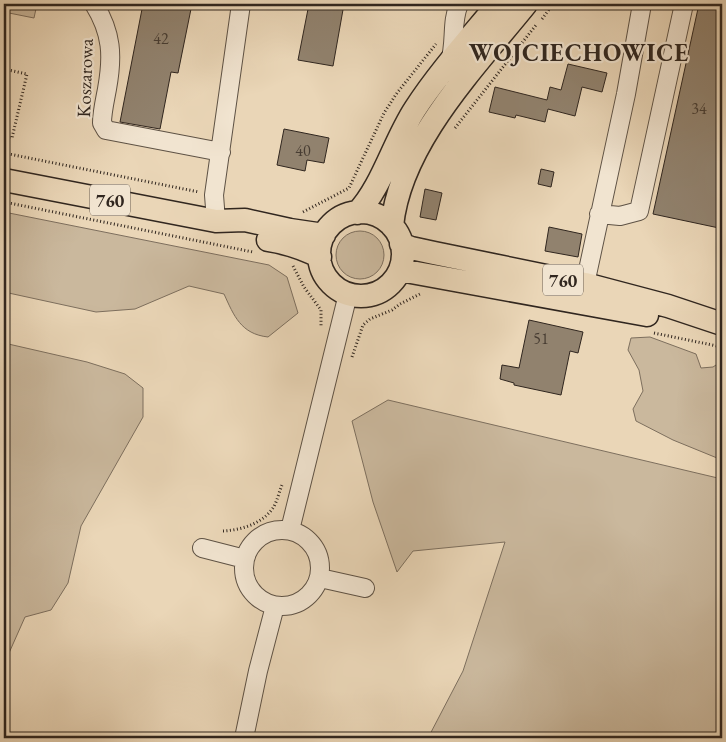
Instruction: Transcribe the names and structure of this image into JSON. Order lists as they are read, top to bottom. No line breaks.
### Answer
{"streets":{"main road":["760"],"street":["Koszarowa"]},"districts":["WOJCIECHOWICE"],"house_numbers":["42","34","40","51"]}
